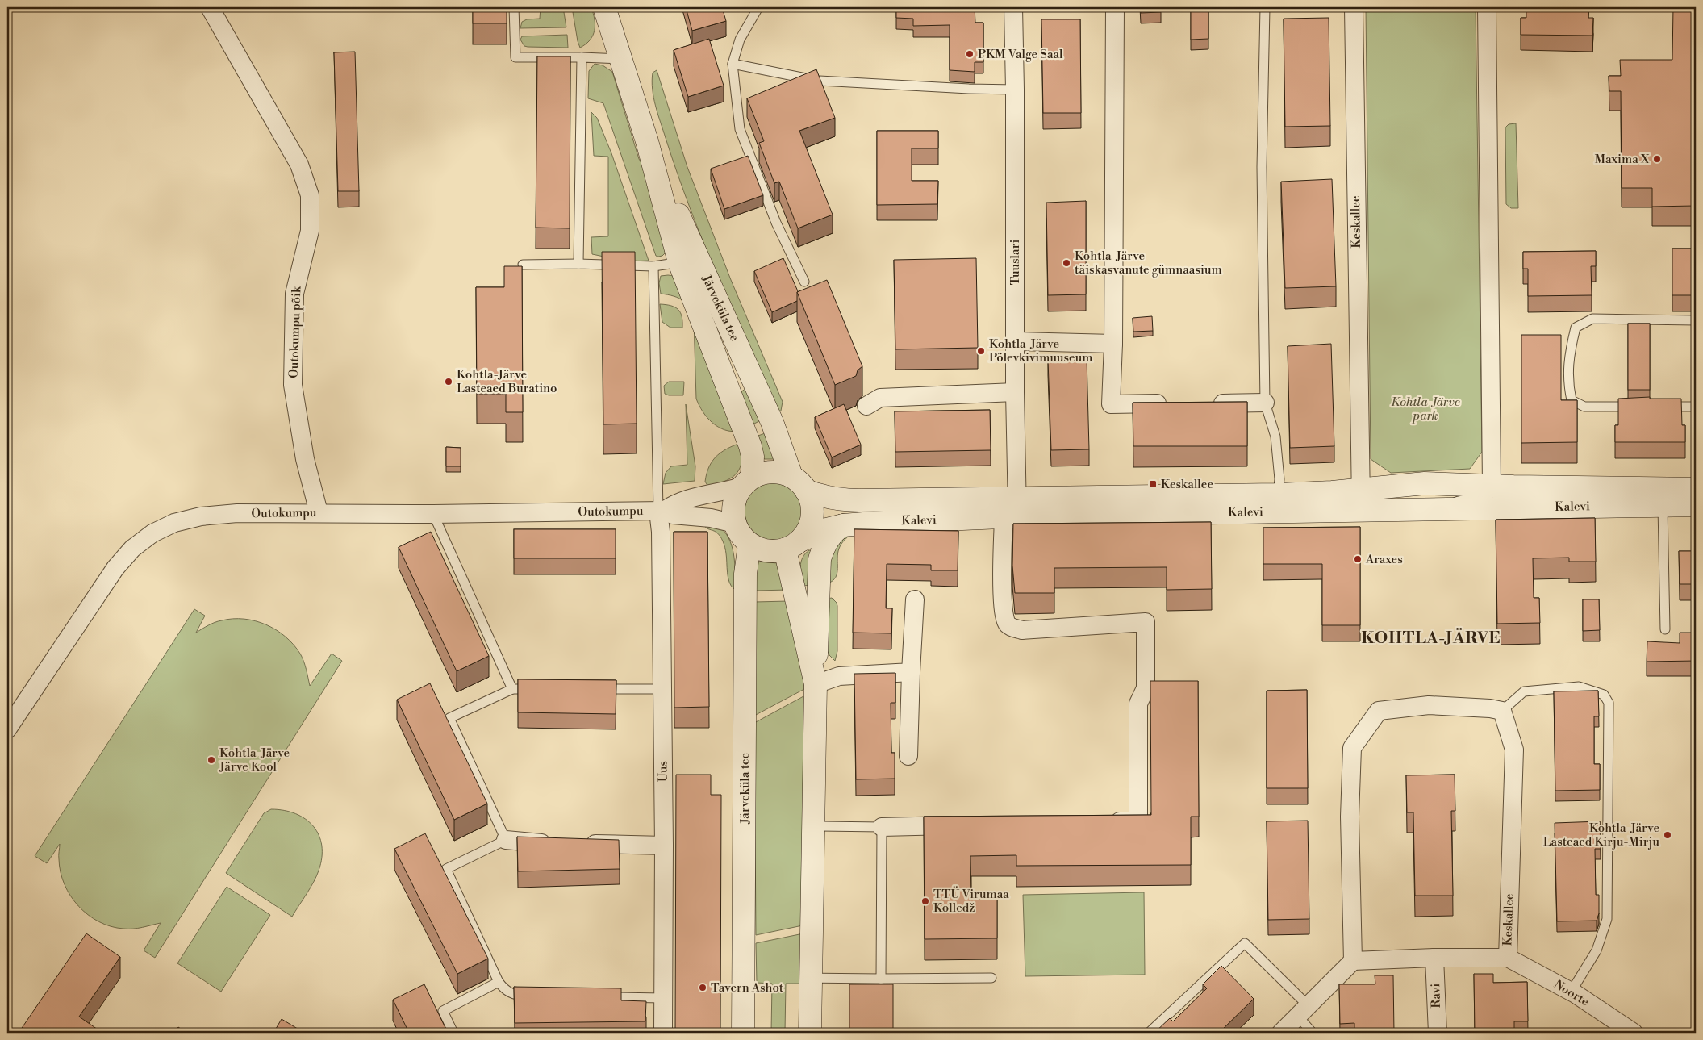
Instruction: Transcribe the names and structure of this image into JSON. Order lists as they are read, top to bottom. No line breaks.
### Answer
{"streets":{"main road":["Järveküla tee","Kalevi"],"street":["Keskallee","Tuuslari","Outokumpu põik","Outokumpu","Uus","Noorte","Ravi"]},"crossings":[["Keskallee","Kalevi"],["Keskallee","Noorte"],["Keskallee","Ravi"],["Tuuslari","Kalevi"],["Järveküla tee","Kalevi"],["Järveküla tee","Outokumpu"],["Outokumpu põik","Outokumpu"],["Kalevi","Outokumpu"],["Outokumpu","Uus"]],"districts":["KOHTLA-JÄRVE"],"parks":["Kohtla-Järve park"],"places":{"other":["PKM Valge Saal","Maxima X","Kohtla-Järve täiskasvanute gümnaasium","Kohtla-Järve Põlevkivimuuseum","Kohtla-Järve Lasteaed Buratino","Araxes","Kohtla-Järve Järve Kool","Kohtla-Järve Lasteaed Kirju-Mirju","TTÜ Virumaa Kolledž","Tavern Ashot"],"transit":["Keskallee"]}}
